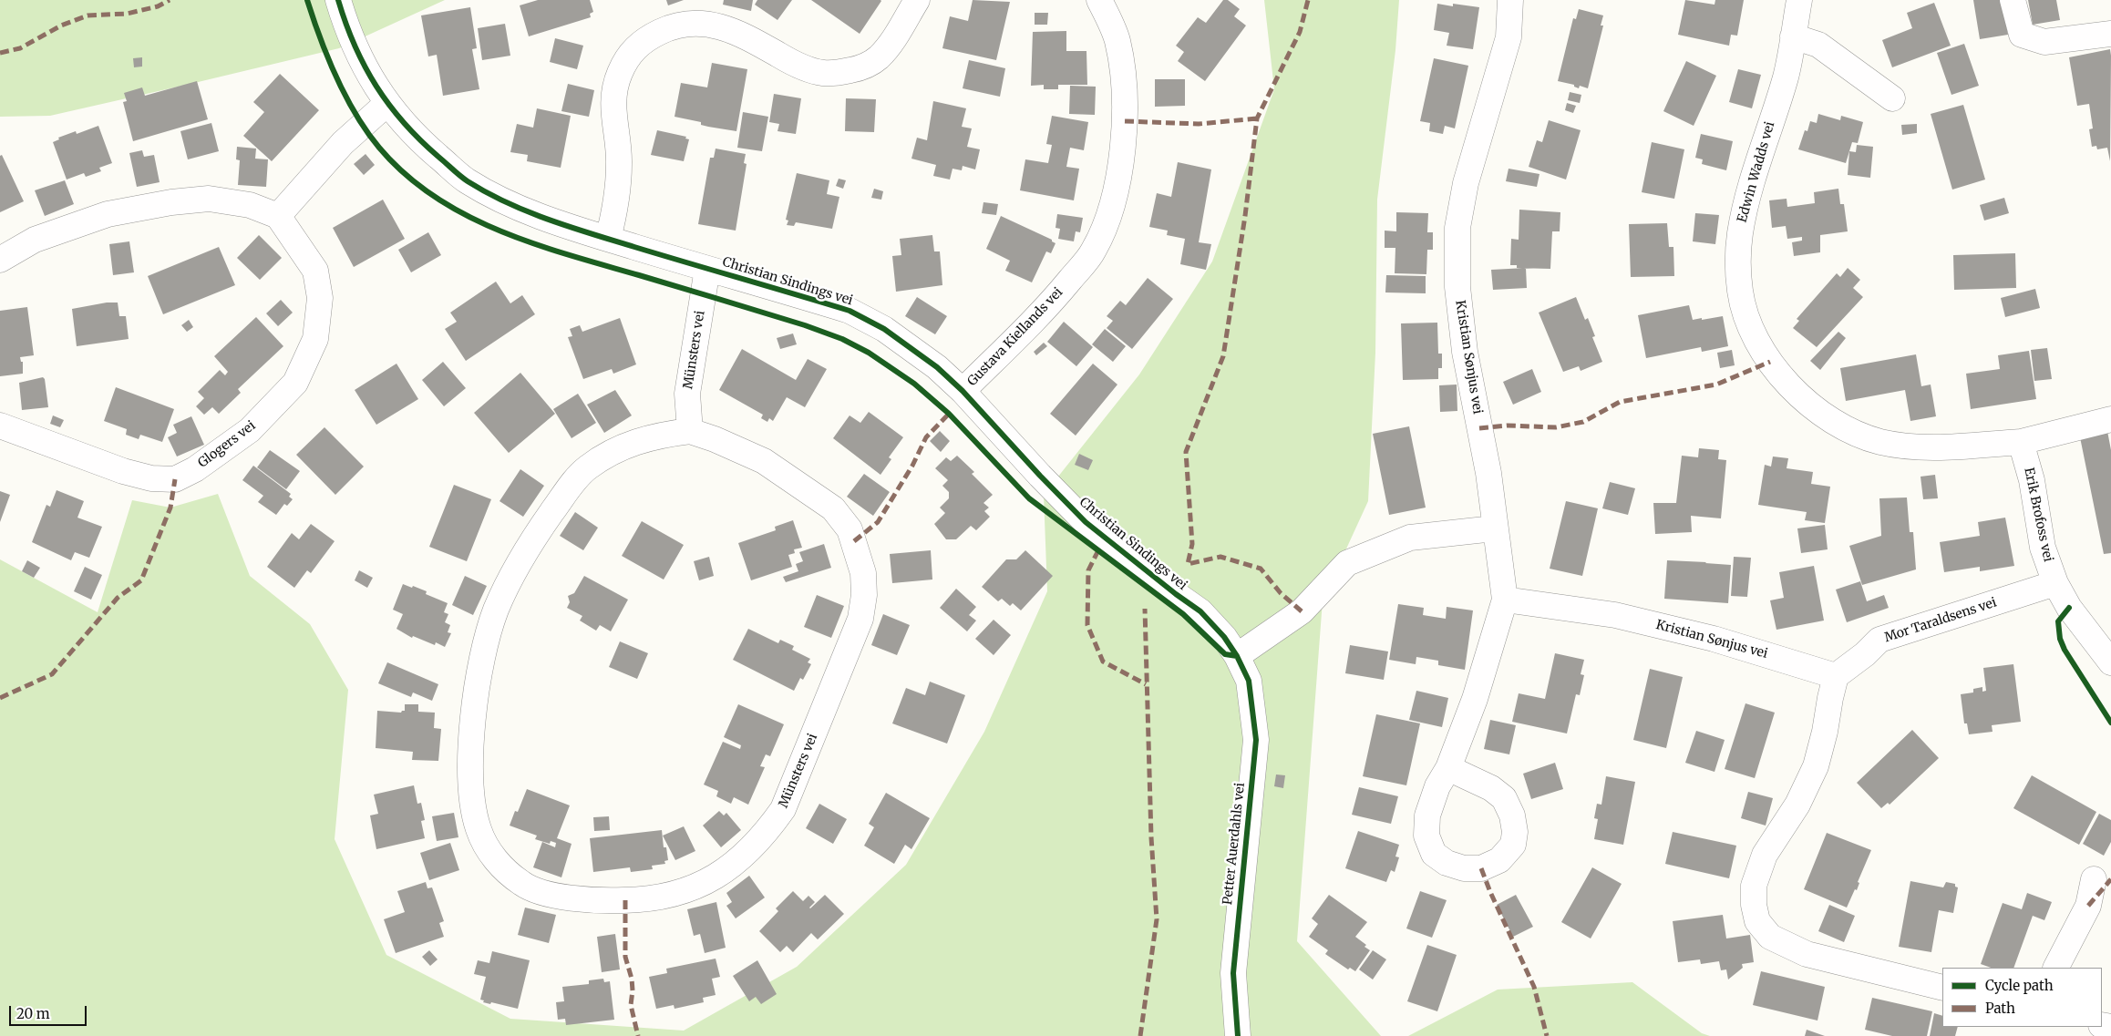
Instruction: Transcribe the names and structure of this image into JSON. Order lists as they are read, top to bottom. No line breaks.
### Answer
{"streets":{"street":["Edwin Wadds vei","Christian Sindings vei","Gustava Kiellands vei","Münsters vei","Kristian Sønjus vei","Glogers vei","Erik Brofoss vei","Mor Taraldsens vei","Petter Auerdahls vei"]},"crossings":[["Edwin Wadds vei","Erik Brofoss vei"],["Christian Sindings vei","Gustava Kiellands vei"],["Christian Sindings vei","Münsters vei"],["Christian Sindings vei","Petter Auerdahls vei"],["Kristian Sønjus vei","Mor Taraldsens vei"],["Erik Brofoss vei","Mor Taraldsens vei"]],"legend":["Cycle path","Path"],"scale_bar":"20 m"}
